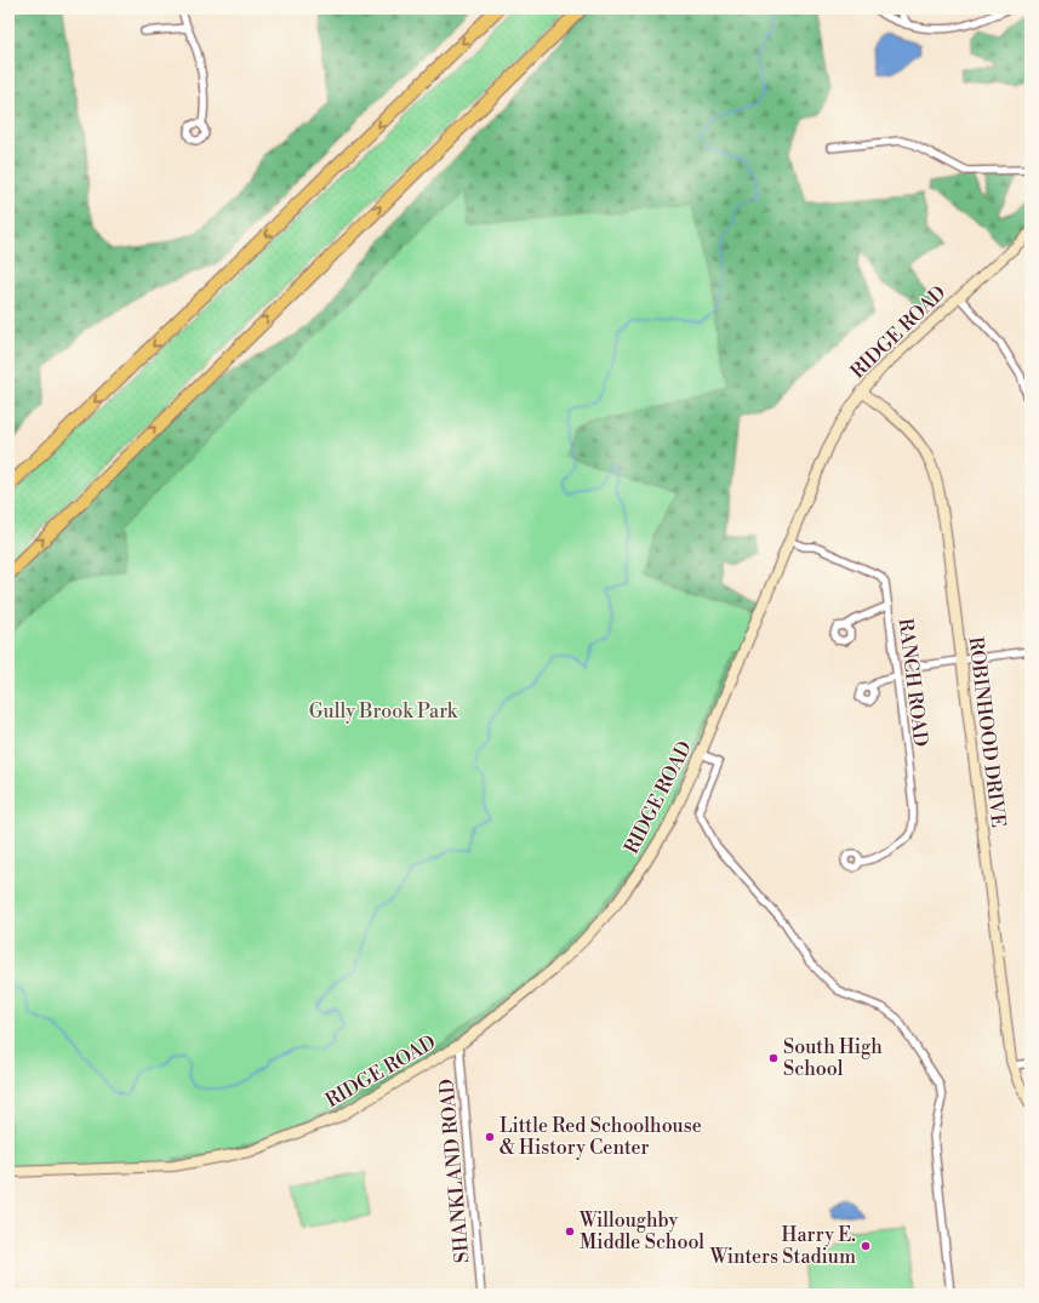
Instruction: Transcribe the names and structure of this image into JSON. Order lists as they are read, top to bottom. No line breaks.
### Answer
{"streets":{"main road":["RIDGE ROAD","ROBINHOOD DRIVE"],"street":["RANCH ROAD","SHANKLAND ROAD"]},"crossings":[["RIDGE ROAD","RANCH ROAD"],["RIDGE ROAD","ROBINHOOD DRIVE"],["RIDGE ROAD","SHANKLAND ROAD"]],"parks":["Gully Brook Park"],"places":["South High School","Little Red Schoolhouse & History Center","Willoughby Middle School","Harry E. Winters Stadium"]}
